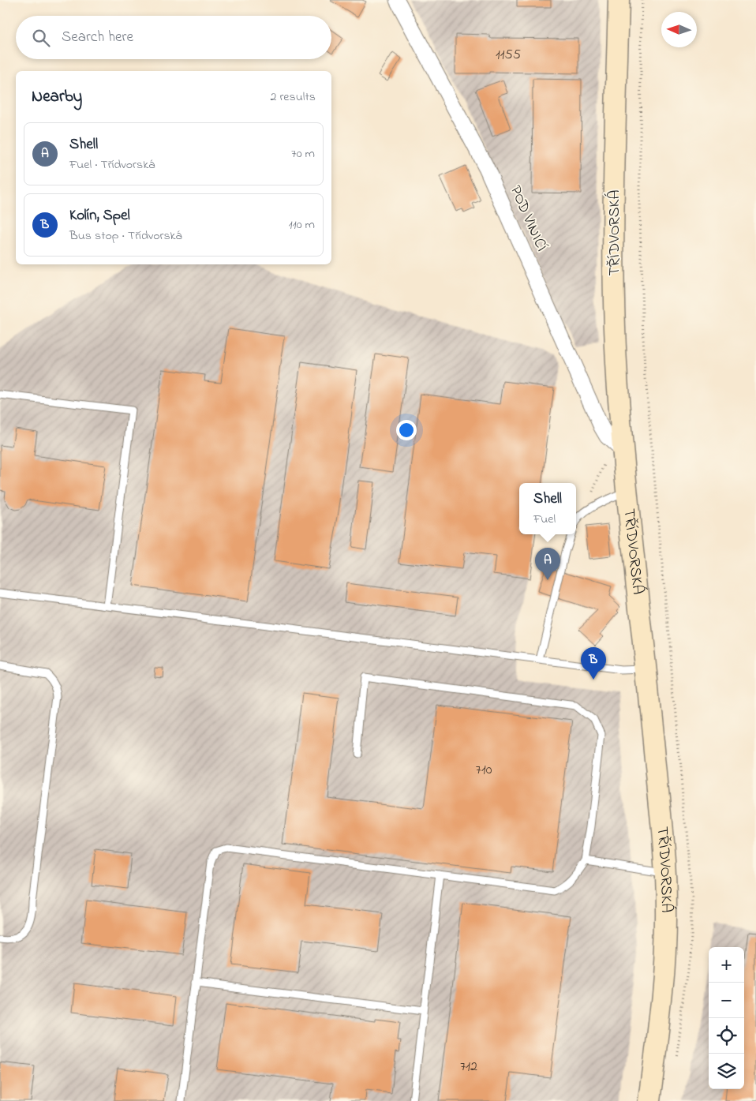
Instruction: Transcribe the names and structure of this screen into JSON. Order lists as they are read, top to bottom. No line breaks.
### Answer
{"streets":{"main road":["TŘÍDVORSKÁ"],"street":["POD VINICÍ"]},"crossings":[["POD VINICÍ","TŘÍDVORSKÁ"]],"house_numbers":["1155","710","712"],"north":"left","page":{"search":"Search here","heading":["Nearby","2 results"],"list":[{"mark":"A","name":"Shell","note":"Fuel · Třídvorská","value":"70 m"},{"mark":"B","name":"Kolín, Spel","note":"Bus stop · Třídvorská","value":"110 m"}],"popup":["Shell","Fuel"],"pins":["A","B"],"map_buttons":["+","−"]}}
